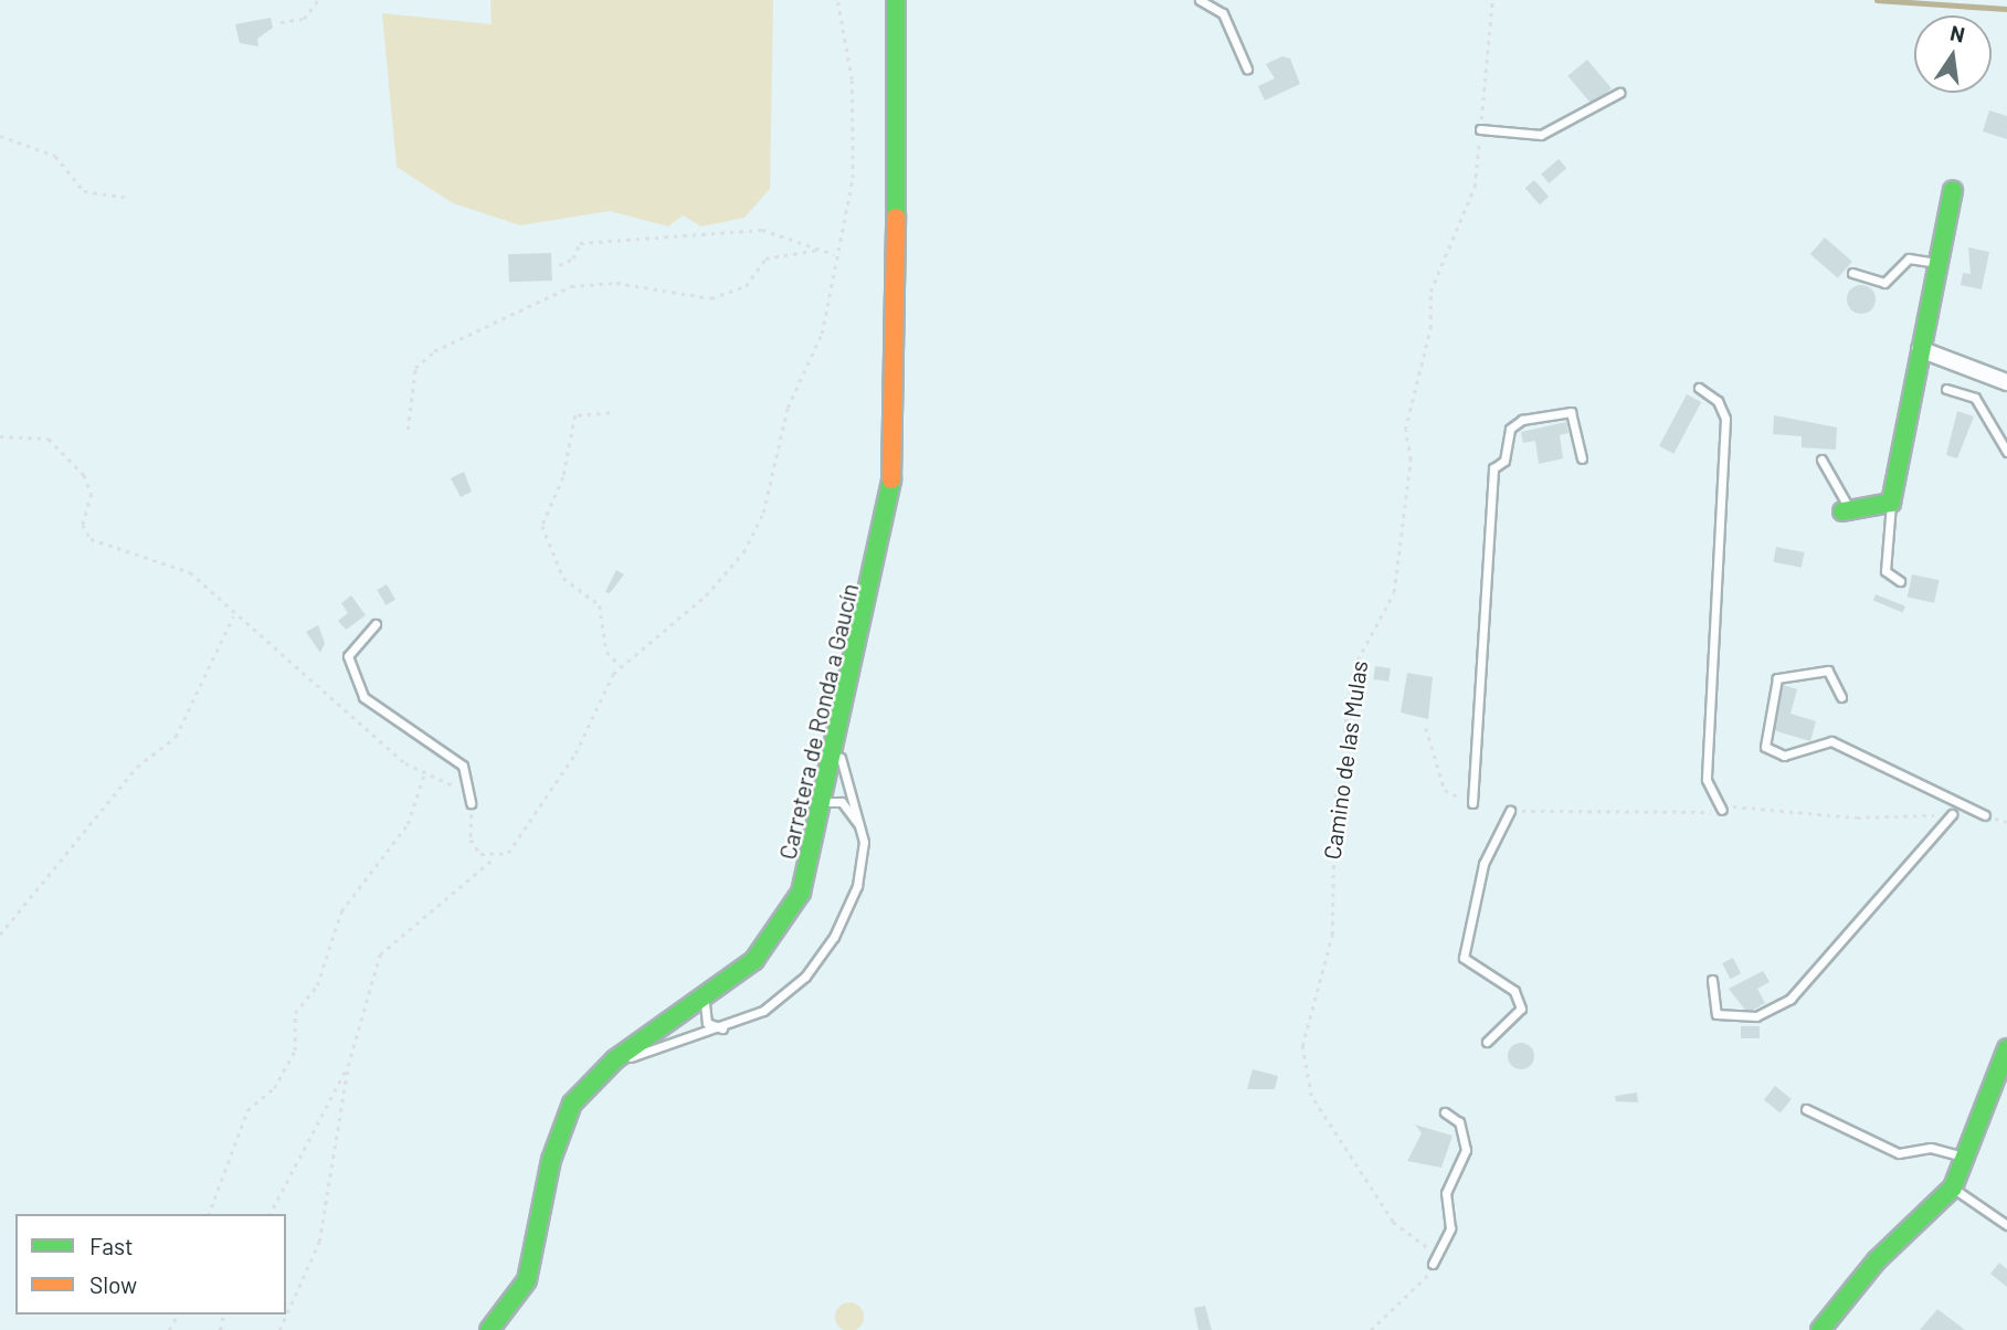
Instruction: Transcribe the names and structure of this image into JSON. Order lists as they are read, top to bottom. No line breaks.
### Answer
{"streets":{"main road":["Carretera de Ronda a Gaucín"],"path":["Camino de las Mulas"]},"legend":["Fast","Slow"],"north":"top"}
